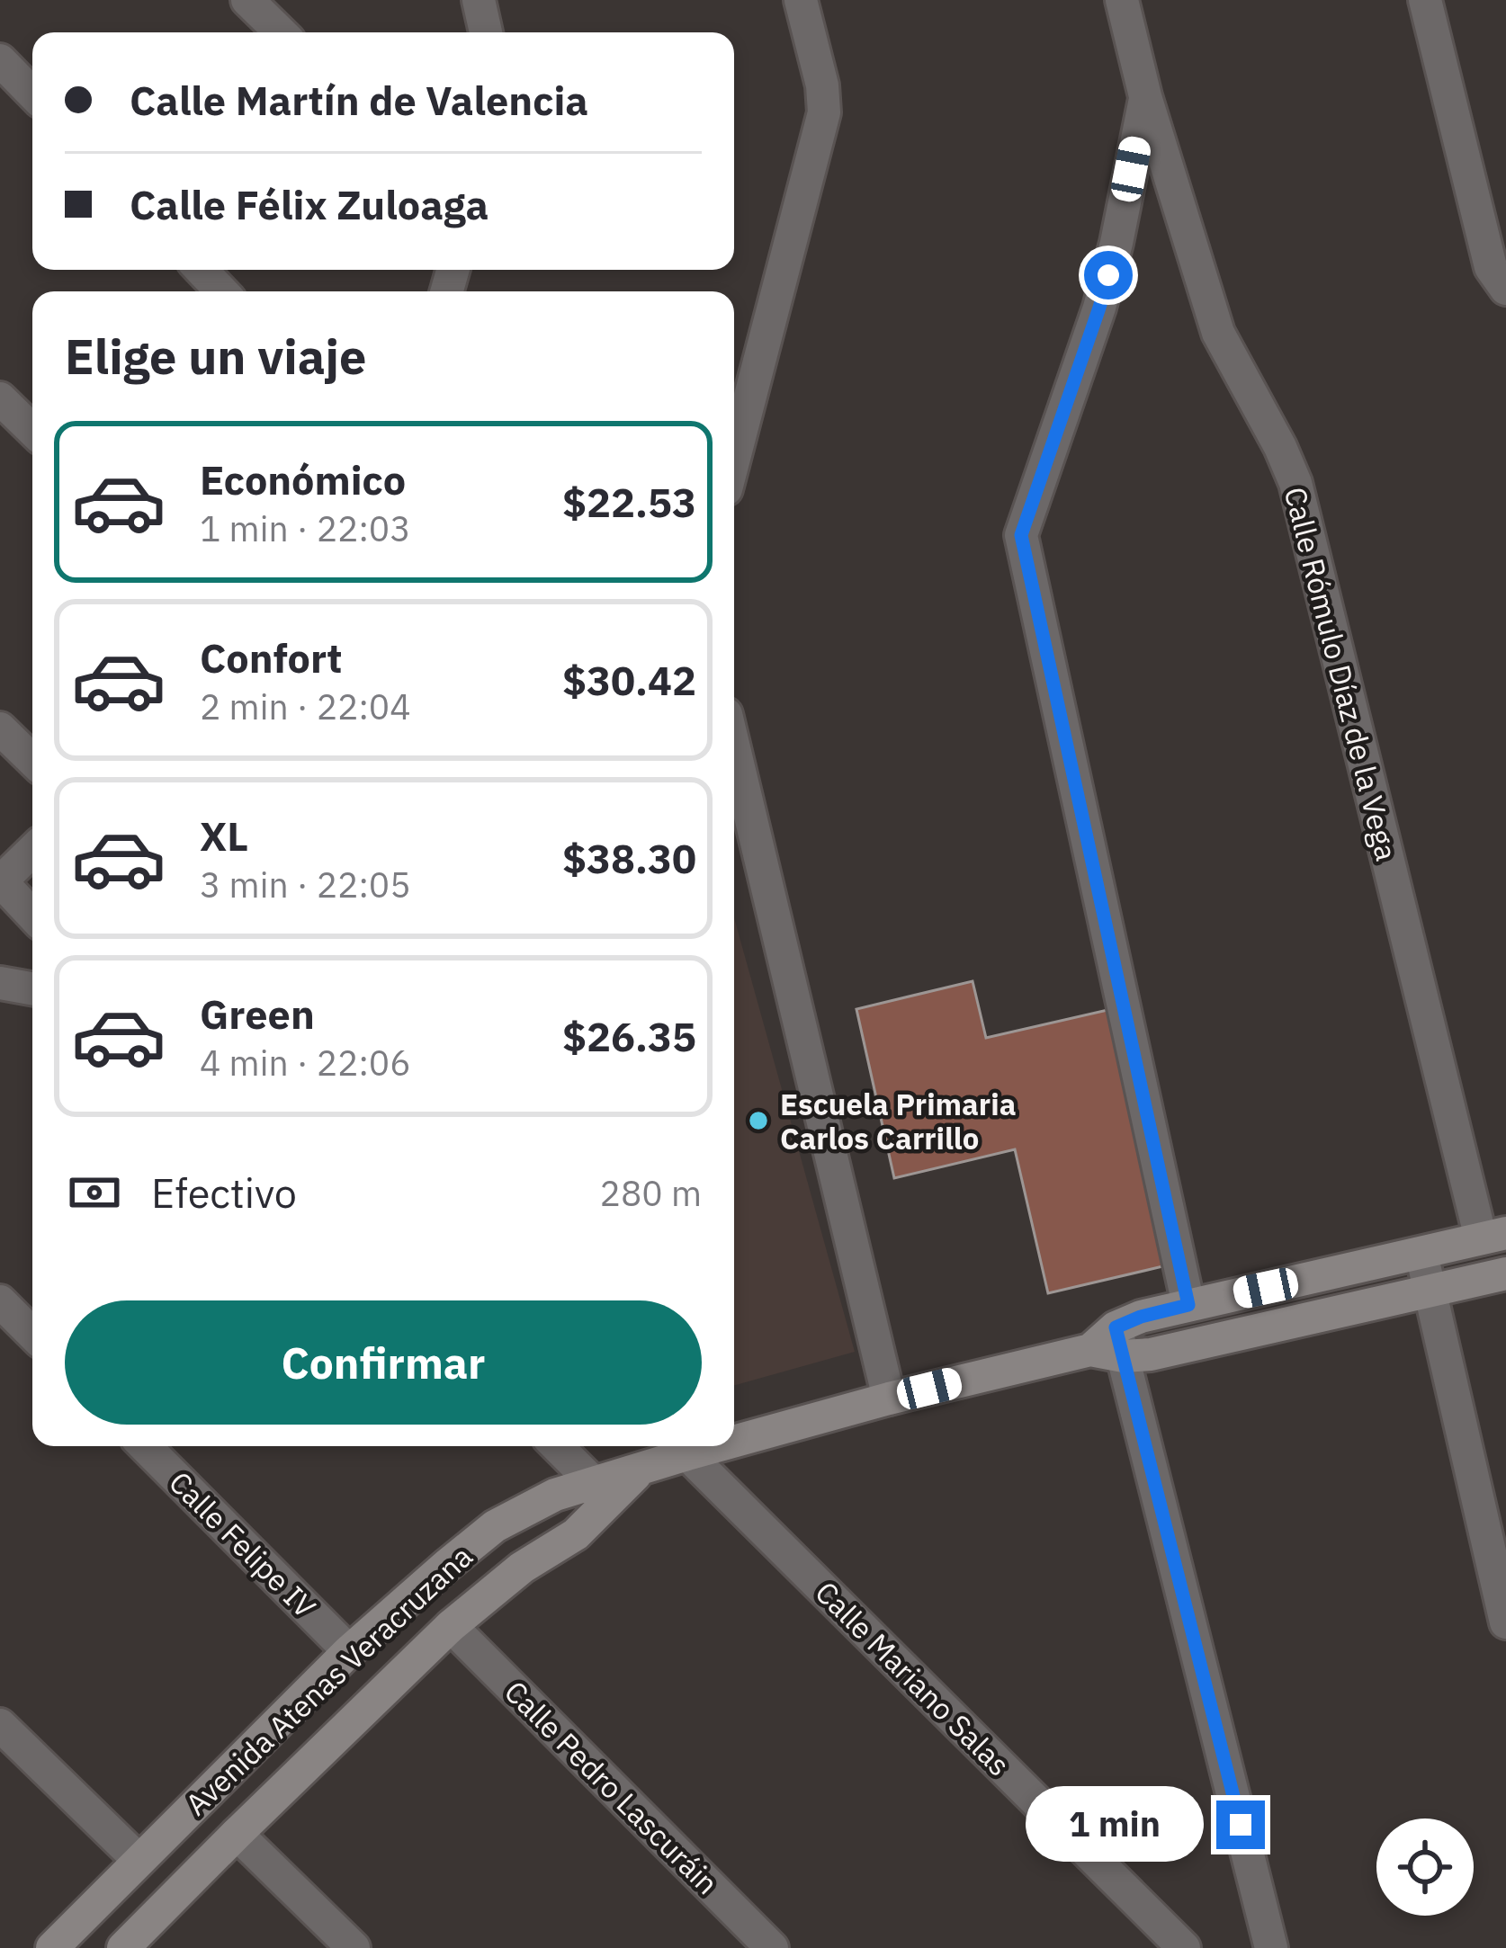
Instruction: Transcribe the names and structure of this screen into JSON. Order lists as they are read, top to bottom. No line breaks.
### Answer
{"streets":{"main road":["Avenida Atenas Veracruzana"],"street":["Calle Rómulo Díaz de la Vega","Calle Felipe IV","Calle Mariano Salas","Calle Pedro Lascuráin"]},"crossings":[["Calle Rómulo Díaz de la Vega","Avenida Atenas Veracruzana"],["Calle Felipe IV","Avenida Atenas Veracruzana"],["Calle Mariano Salas","Avenida Atenas Veracruzana"],["Avenida Atenas Veracruzana","Calle Pedro Lascuráin"]],"places":["Escuela Primaria Carlos Carrillo"],"page":{"banner":["Calle Martín de Valencia","Calle Félix Zuloaga"],"heading":"Elige un viaje","list":[{"name":"Económico","note":"1 min · 22:03","value":"$22.53"},{"name":"Confort","note":"2 min · 22:04","value":"$30.42"},{"name":"XL","note":"3 min · 22:05","value":"$38.30"},{"name":"Green","note":"4 min · 22:06","value":"$26.35"}],"pay":["Efectivo","280 m"],"buttons":"Confirmar","bubble":"1 min"}}
